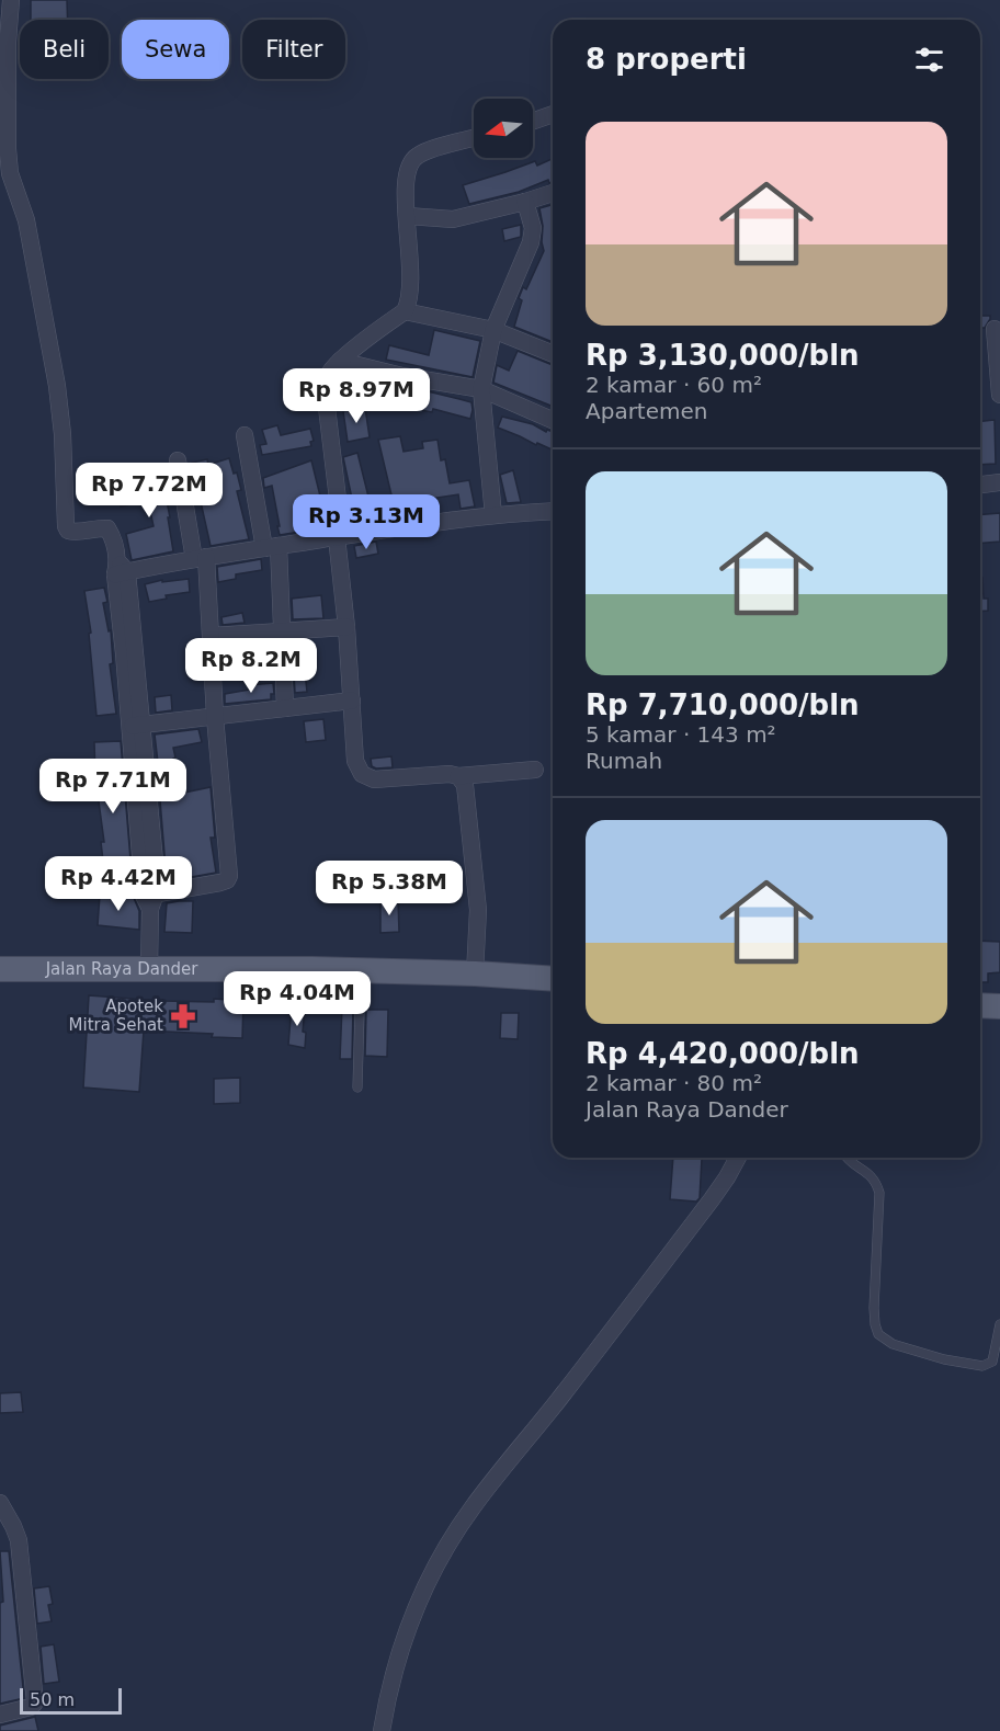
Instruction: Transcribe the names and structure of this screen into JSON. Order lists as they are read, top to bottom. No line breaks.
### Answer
{"streets":{"main road":["Jalan Raya Dander"]},"places":{"pharmacy":["Apotek Mitra Sehat"]},"scale_bar":"50 m","north":"left","page":{"chip":["Beli","Sewa","Filter"],"heading":"8 properti","list":[{"name":"Rp 3,130,000/bln","note":"2 kamar · 60 m² · Apartemen"},{"name":"Rp 7,710,000/bln","note":"5 kamar · 143 m² · Rumah"},{"name":"Rp 4,420,000/bln","note":"2 kamar · 80 m² · Jalan Raya Dander"}],"price":["Rp 8.97M","Rp 7.72M","Rp 3.13M","Rp 8.2M","Rp 7.71M","Rp 4.42M","Rp 5.38M","Rp 4.04M"],"scale":"50 m"}}
